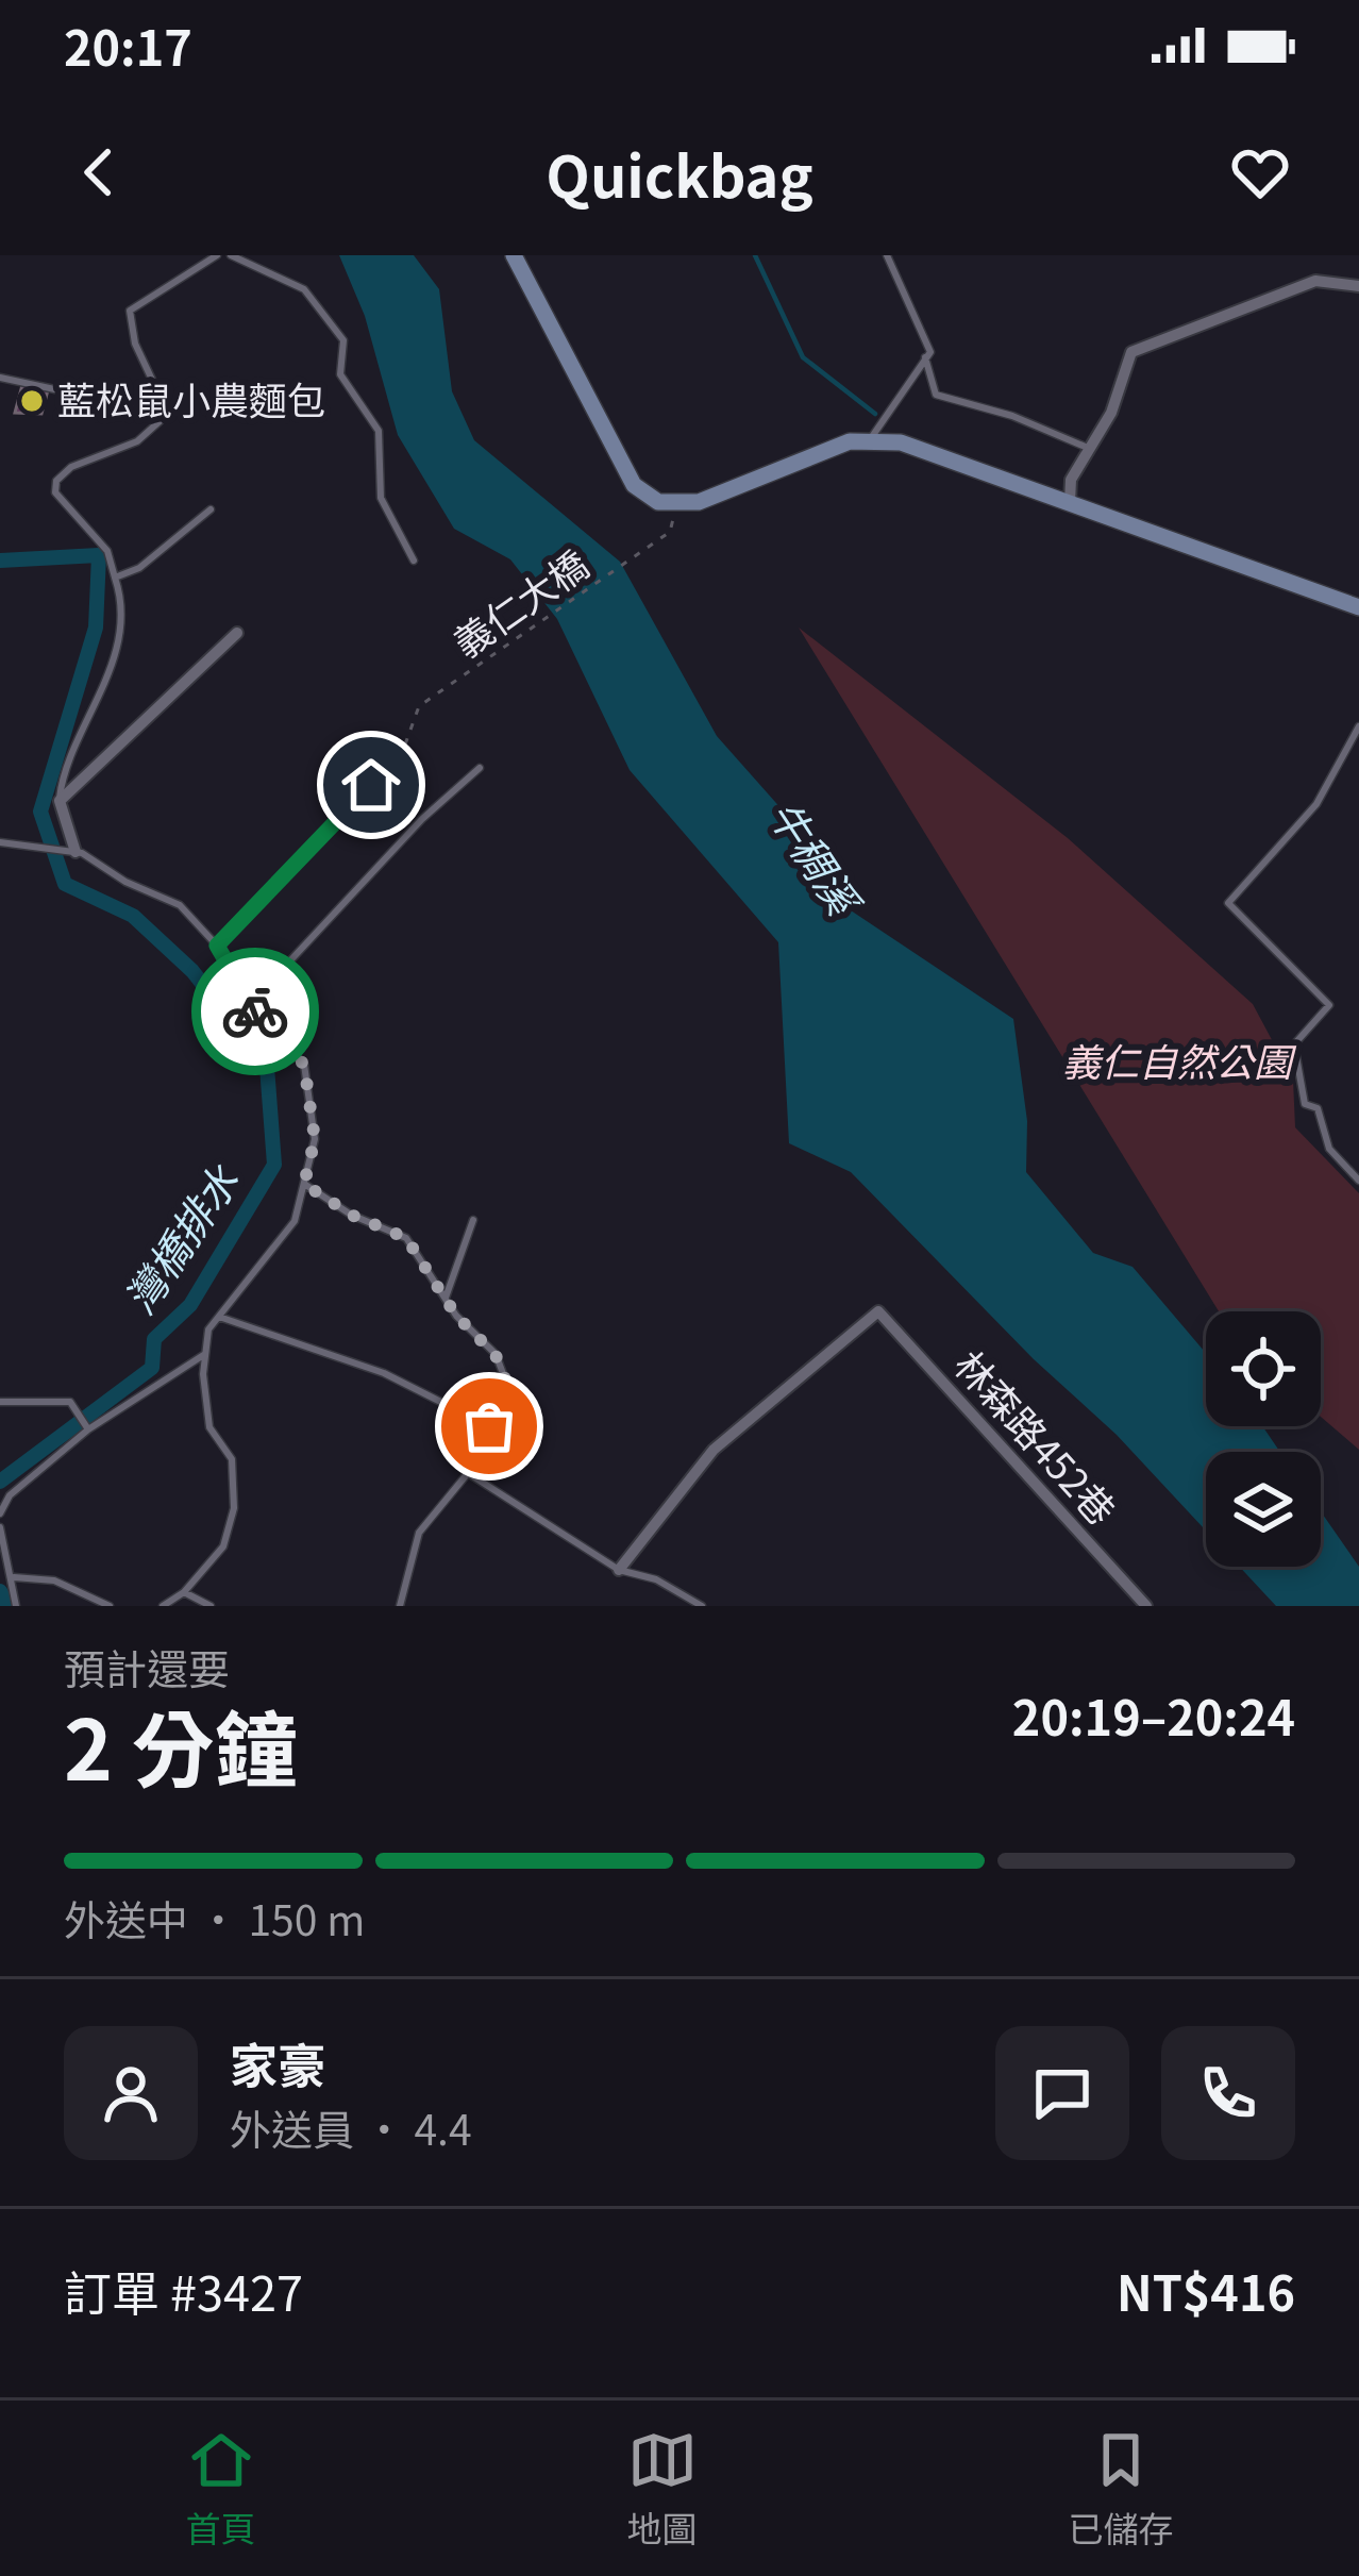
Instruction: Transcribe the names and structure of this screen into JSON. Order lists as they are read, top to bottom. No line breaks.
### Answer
{"streets":{"street":["林森路452巷"],"path":["義仁大橋"]},"water":["牛稠溪","灣橋排水"],"parks":["義仁自然公園"],"places":["藍松鼠小農麵包"],"page":{"status":"20:17","header":"Quickbag","heading":["2 分鐘","預計還要","20:19–20:24"],"panel":["家豪","外送員 · 4.4","訂單 #3427","NT$416"],"bar":"外送中 · 150 m","tabs":["首頁","地圖","已儲存"]}}
